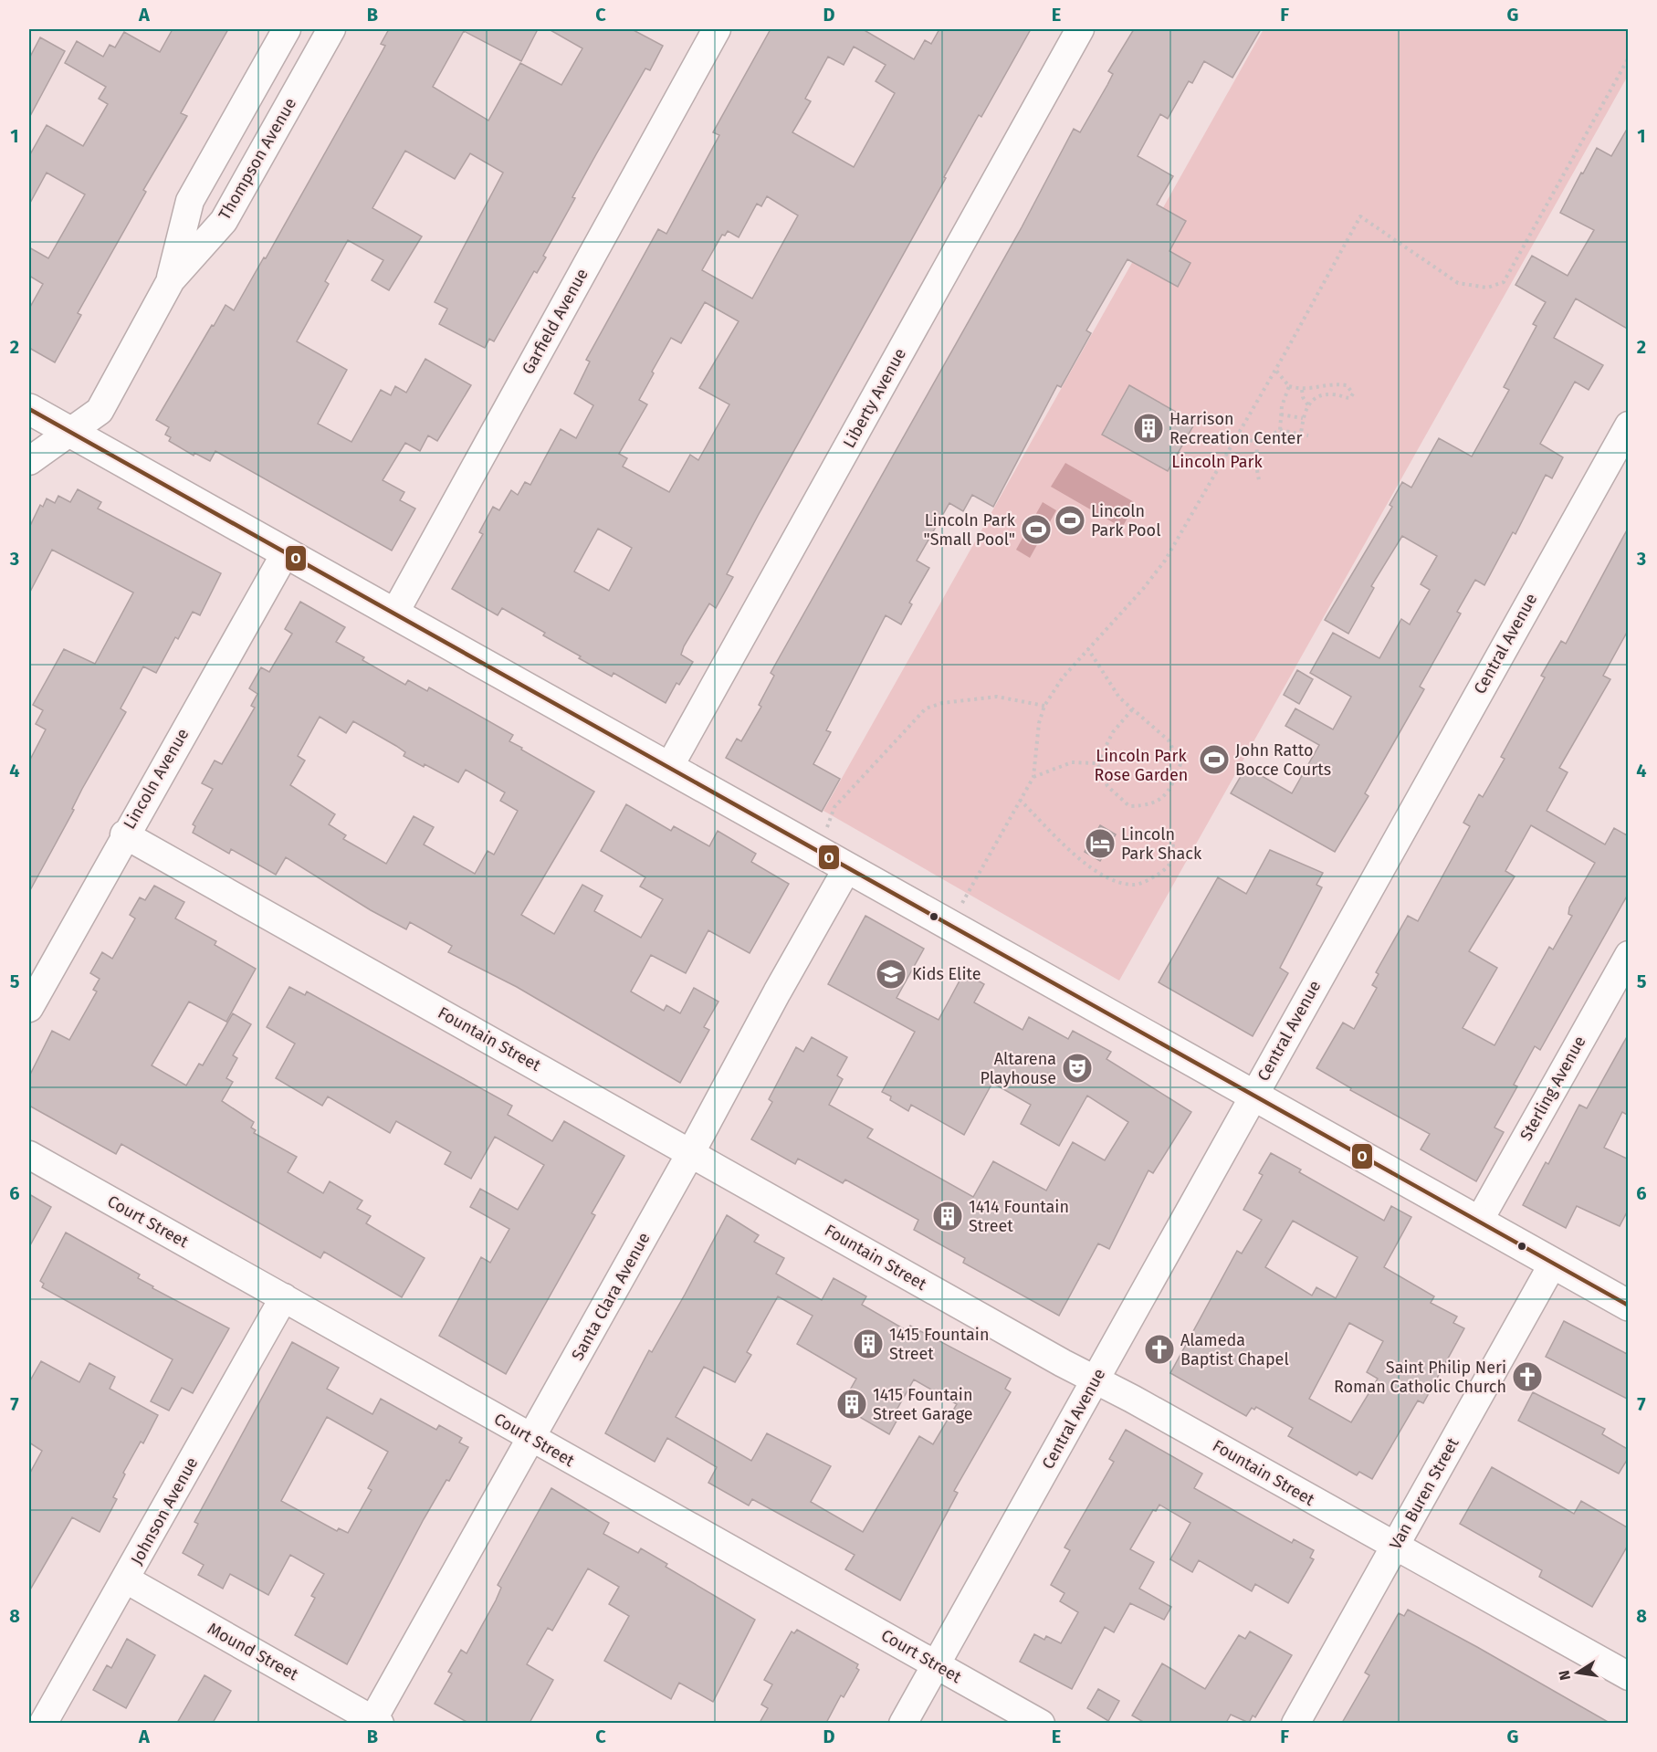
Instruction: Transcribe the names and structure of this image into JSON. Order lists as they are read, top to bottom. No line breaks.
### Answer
{"streets":{"street":["Thompson Avenue","Garfield Avenue","Liberty Avenue","Central Avenue","Lincoln Avenue","Fountain Street","Sterling Avenue","Court Street","Santa Clara Avenue","Van Buren Street","Johnson Avenue","Mound Street"]},"crossings":[["Central Avenue","Fountain Street"],["Central Avenue","Court Street"],["Lincoln Avenue","Fountain Street"],["Fountain Street","Santa Clara Avenue"],["Fountain Street","Van Buren Street"],["Court Street","Santa Clara Avenue"],["Court Street","Johnson Avenue"],["Santa Clara Avenue","Mound Street"],["Johnson Avenue","Mound Street"]],"parks":["Lincoln Park","Lincoln Park Rose Garden"],"places":{"building":["Harrison Recreation Center","1414 Fountain Street","1415 Fountain Street","1415 Fountain Street Garage"],"sports":["Lincoln Park Pool","Lincoln Park \"Small Pool\"","John Ratto Bocce Courts"],"hotel":["Lincoln Park Shack"],"school or university":["Kids Elite"],"theatre":["Altarena Playhouse"],"church":["Alameda Baptist Chapel","Saint Philip Neri Roman Catholic Church"]},"lines":["transit line O"],"north":"left","grid":{"columns":["A","B","C","D","E","F","G"],"rows":["1","2","3","4","5","6","7","8"]}}
